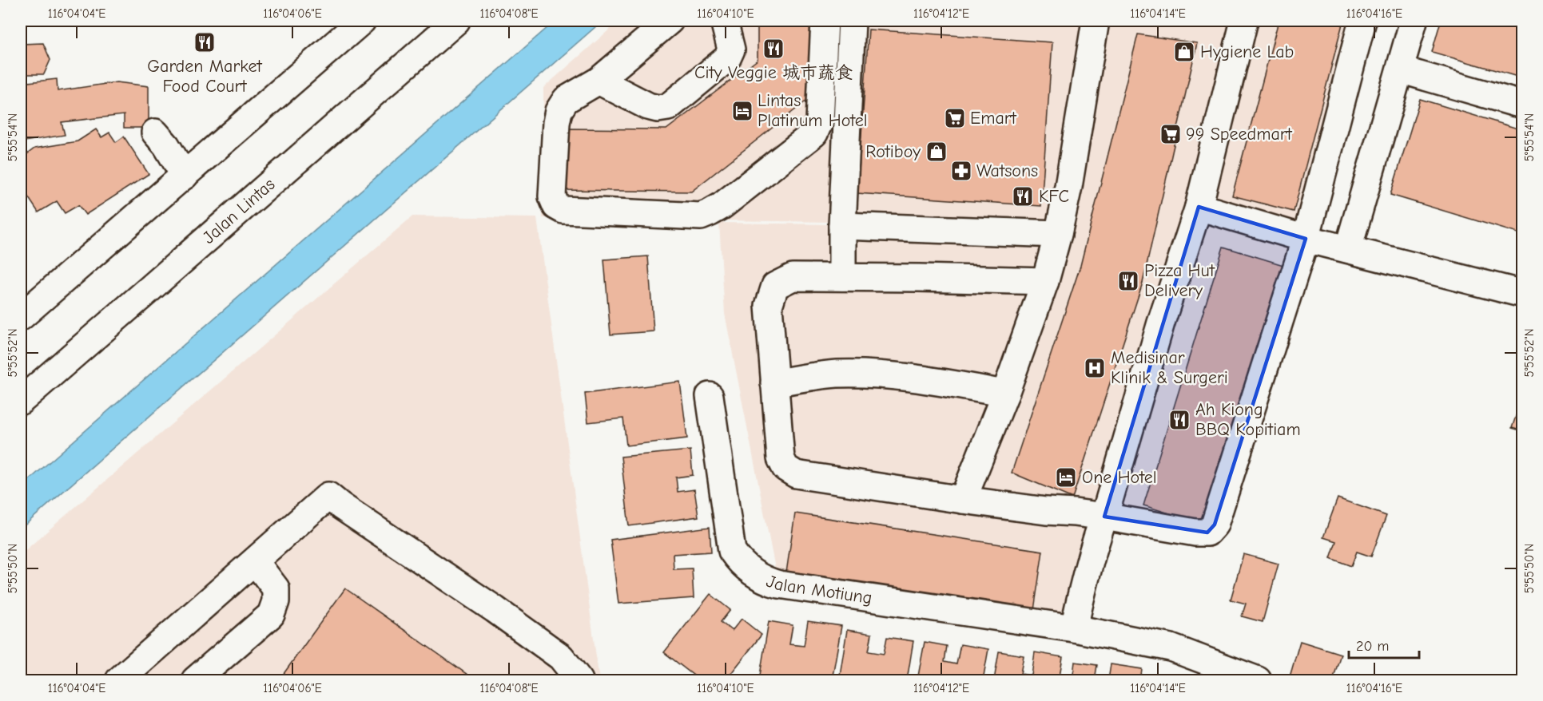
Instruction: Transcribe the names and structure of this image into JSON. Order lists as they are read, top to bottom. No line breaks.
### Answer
{"streets":{"main road":["Jalan Lintas","Jalan Motiung"]},"places":{"restaurant":["Garden Market Food Court","City Veggie 城市蔬食","KFC","Pizza Hut Delivery","Ah Kiong BBQ Kopitiam"],"shop":["Hygiene Lab","Rotiboy"],"hotel":["Lintas Platinum Hotel","One Hotel"],"supermarket":["Emart","99 Speedmart"],"pharmacy":["Watsons"],"hospital":["Medisinar Klinik & Surgeri"]},"scale_bar":"20 m","coordinates":["116°04'04\"E","116°04'06\"E","116°04'08\"E","116°04'10\"E","116°04'12\"E","116°04'14\"E","116°04'16\"E","5°55'54\"N","5°55'52\"N","5°55'50\"N"]}
